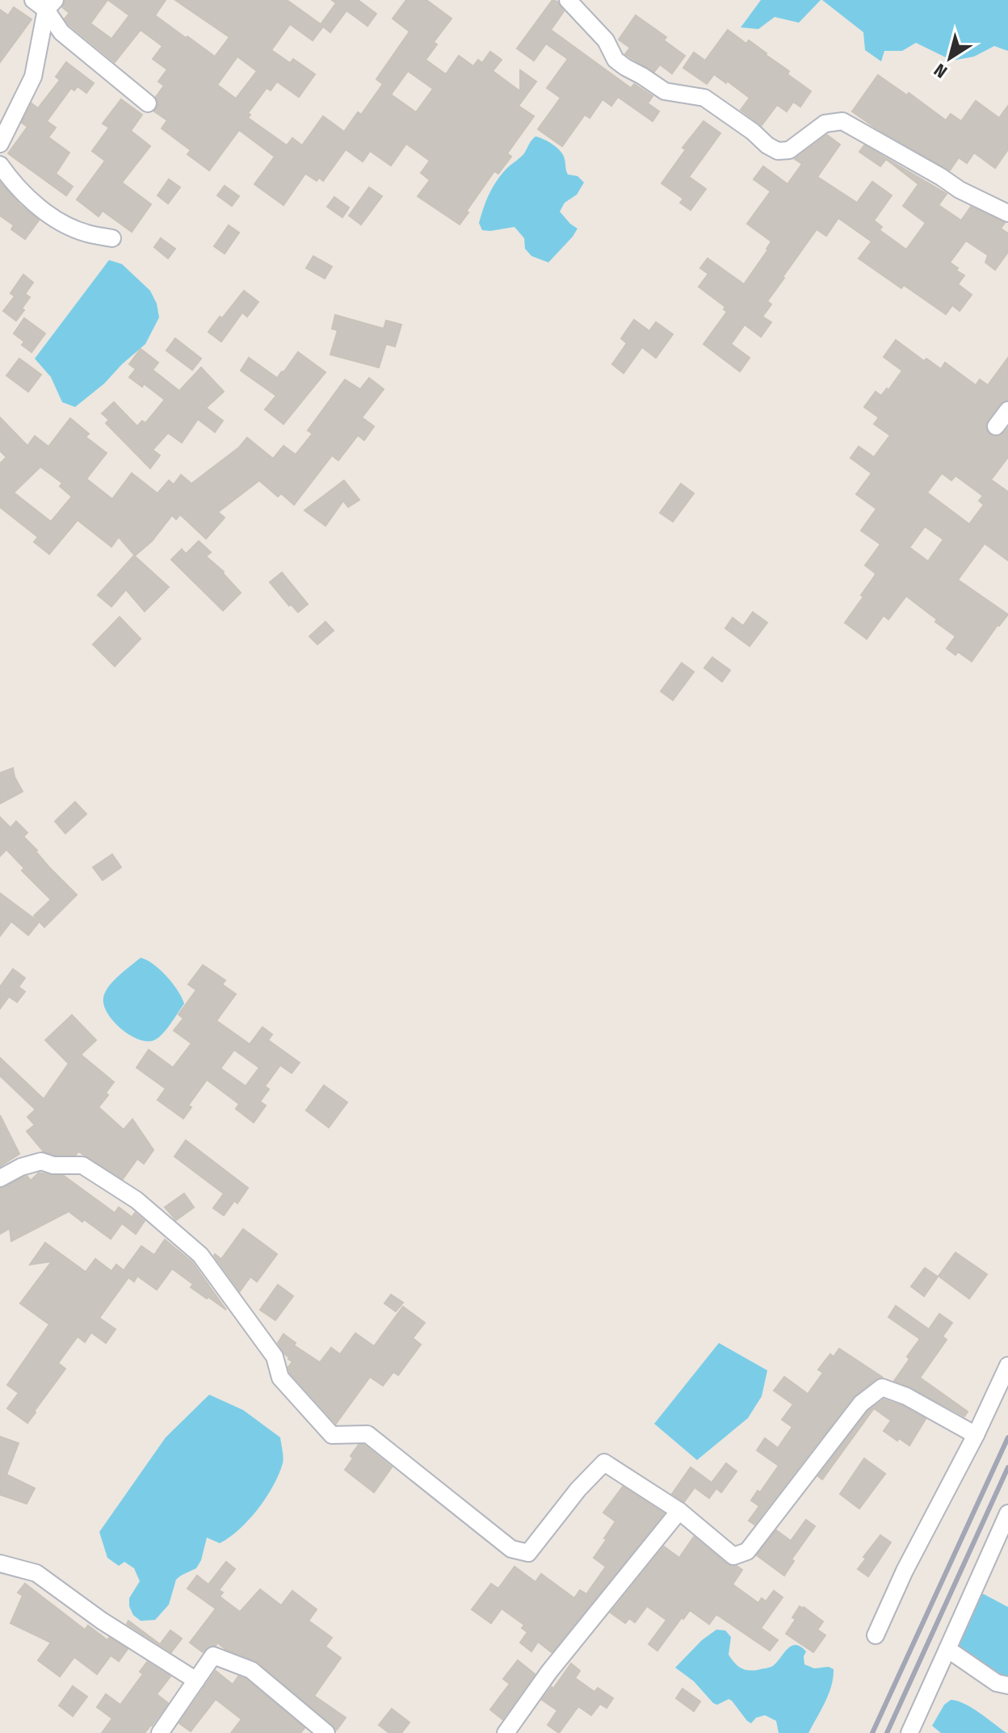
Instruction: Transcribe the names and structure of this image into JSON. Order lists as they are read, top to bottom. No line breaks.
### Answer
{"north":"bottom left"}
